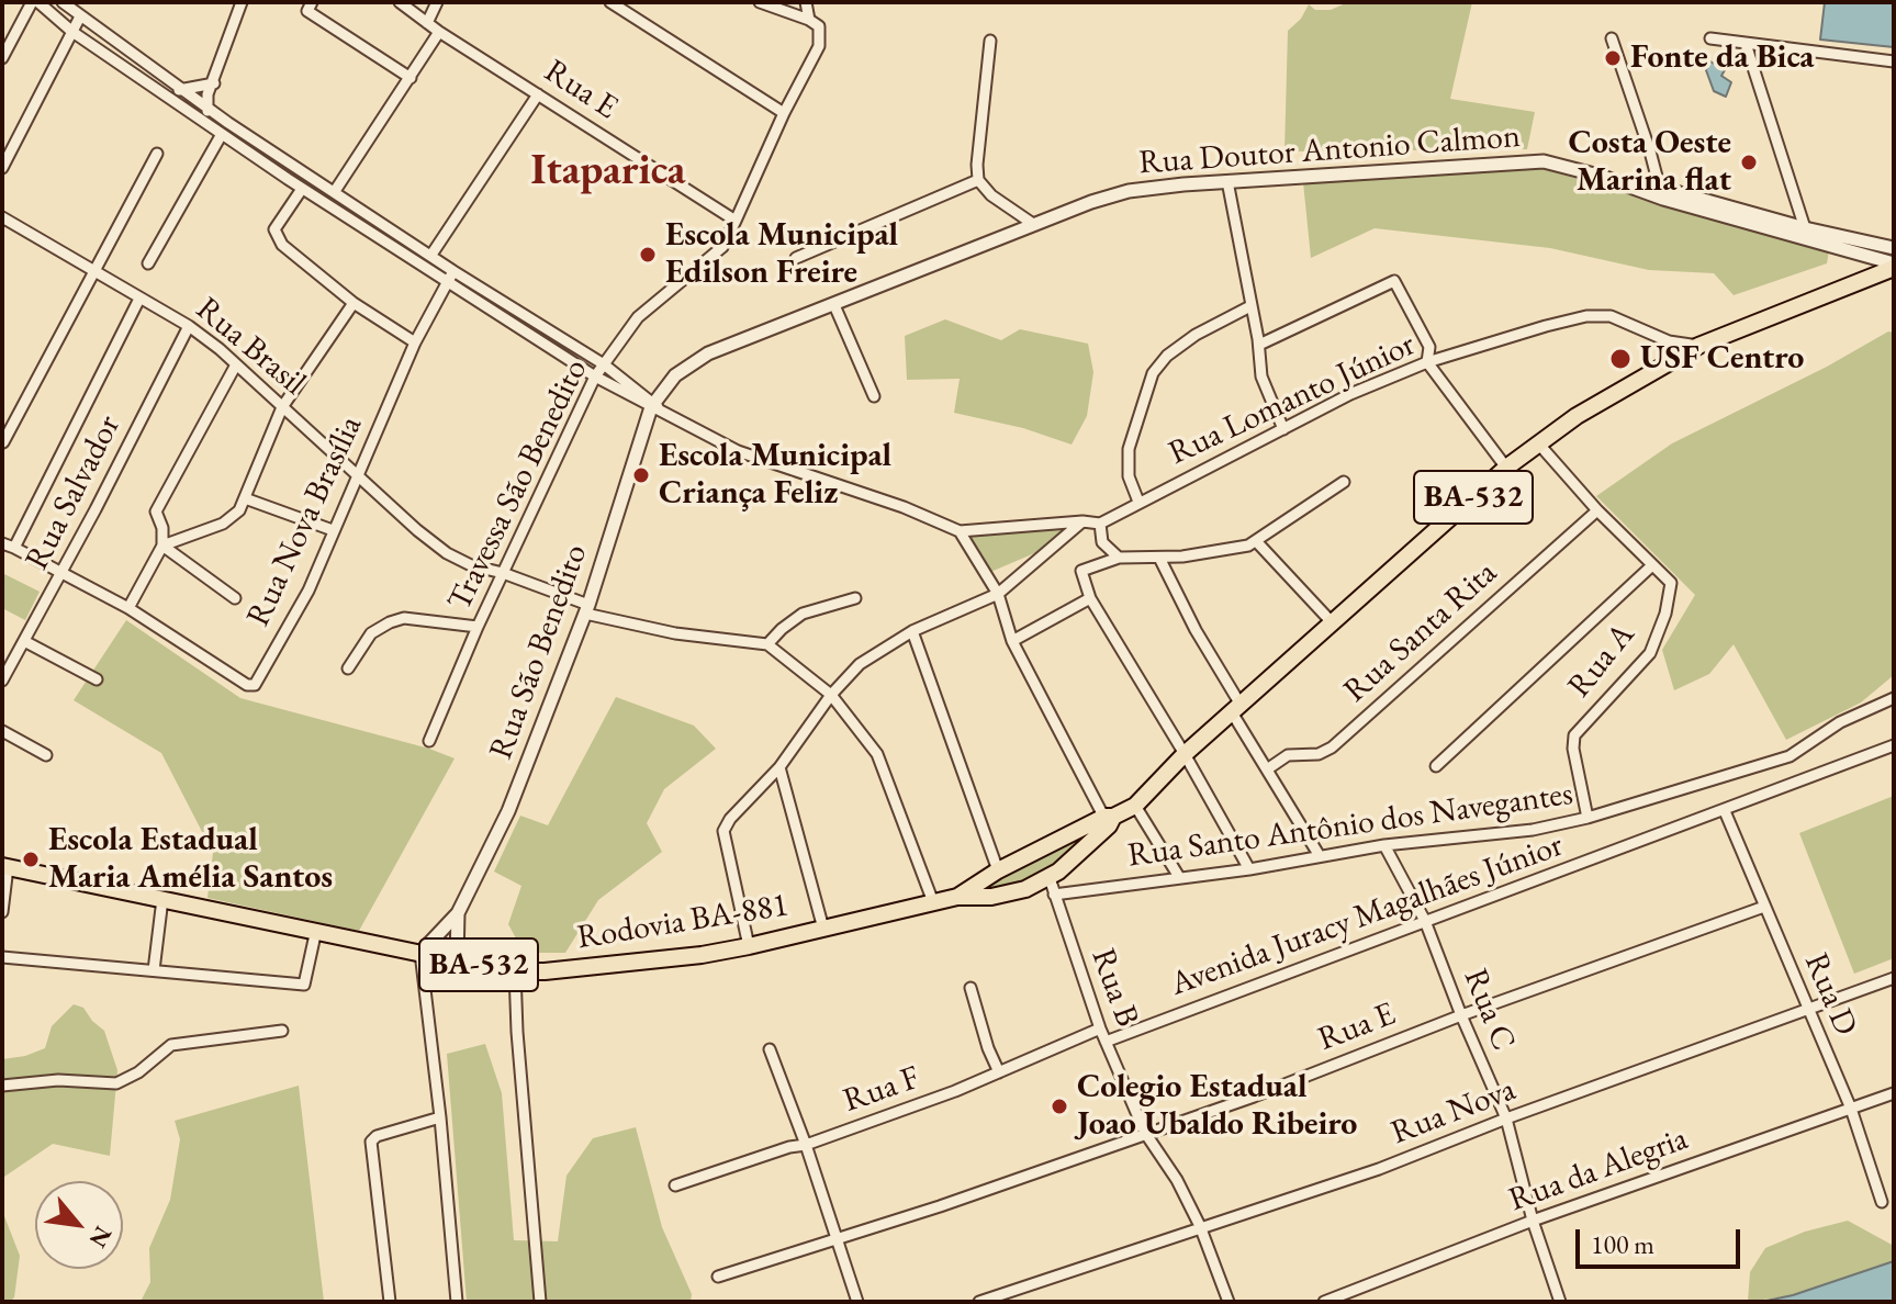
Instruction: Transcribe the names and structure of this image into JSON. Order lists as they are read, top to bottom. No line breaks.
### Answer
{"streets":{"main road":["BA-532","Rodovia BA-881"],"street":["Rua E","Rua Doutor Antonio Calmon","Rua Brasil","Rua Lomanto Júnior","Travessa São Benedito","Rua Salvador","Rua Nova Brasília","Rua Santa Rita","Rua São Benedito","Rua A","Rua Santo Antônio dos Navegantes","Avenida Juracy Magalhães Júnior","Rua B","Rua D","Rua C","Rua F","Rua Nova","Rua da Alegria"]},"crossings":[["Rua E","Travessa São Benedito"],["Rua E","Rua B"],["Rua E","Rua D"],["Rua E","Rua C"],["Rua Doutor Antonio Calmon","BA-532"],["Rua Doutor Antonio Calmon","Rua São Benedito"],["Rua Brasil","Travessa São Benedito"],["Rua Brasil","Rua Salvador"],["Rua Brasil","Rua Nova Brasília"],["Rua Brasil","Rua São Benedito"],["Rua Lomanto Júnior","BA-532"],["Rua Salvador","Rua Nova Brasília"],["BA-532","Rua A"],["BA-532","Rua Santo Antônio dos Navegantes"],["BA-532","Rodovia BA-881"],["BA-532","Rua B"],["Rua Santa Rita","Rua A"],["Rua São Benedito","Rodovia BA-881"],["Rua A","Rua Santo Antônio dos Navegantes"],["Rua Santo Antônio dos Navegantes","Rua B"],["Rua Santo Antônio dos Navegantes","Rua C"],["Avenida Juracy Magalhães Júnior","Rua B"],["Avenida Juracy Magalhães Júnior","Rua D"],["Avenida Juracy Magalhães Júnior","Rua C"],["Rua B","Rua F"],["Rua B","Rua Nova"],["Rua D","Rua Nova"],["Rua D","Rua da Alegria"],["Rua C","Rua Nova"],["Rua C","Rua da Alegria"]],"districts":["Itaparica"],"places":["Fonte da Bica","Costa Oeste Marina flat","Escola Municipal Edilson Freire","USF Centro","Escola Municipal Criança Feliz","Escola Estadual Maria Amélia Santos","Colegio Estadual Joao Ubaldo Ribeiro"],"scale_bar":"100 m","north":"bottom right"}
